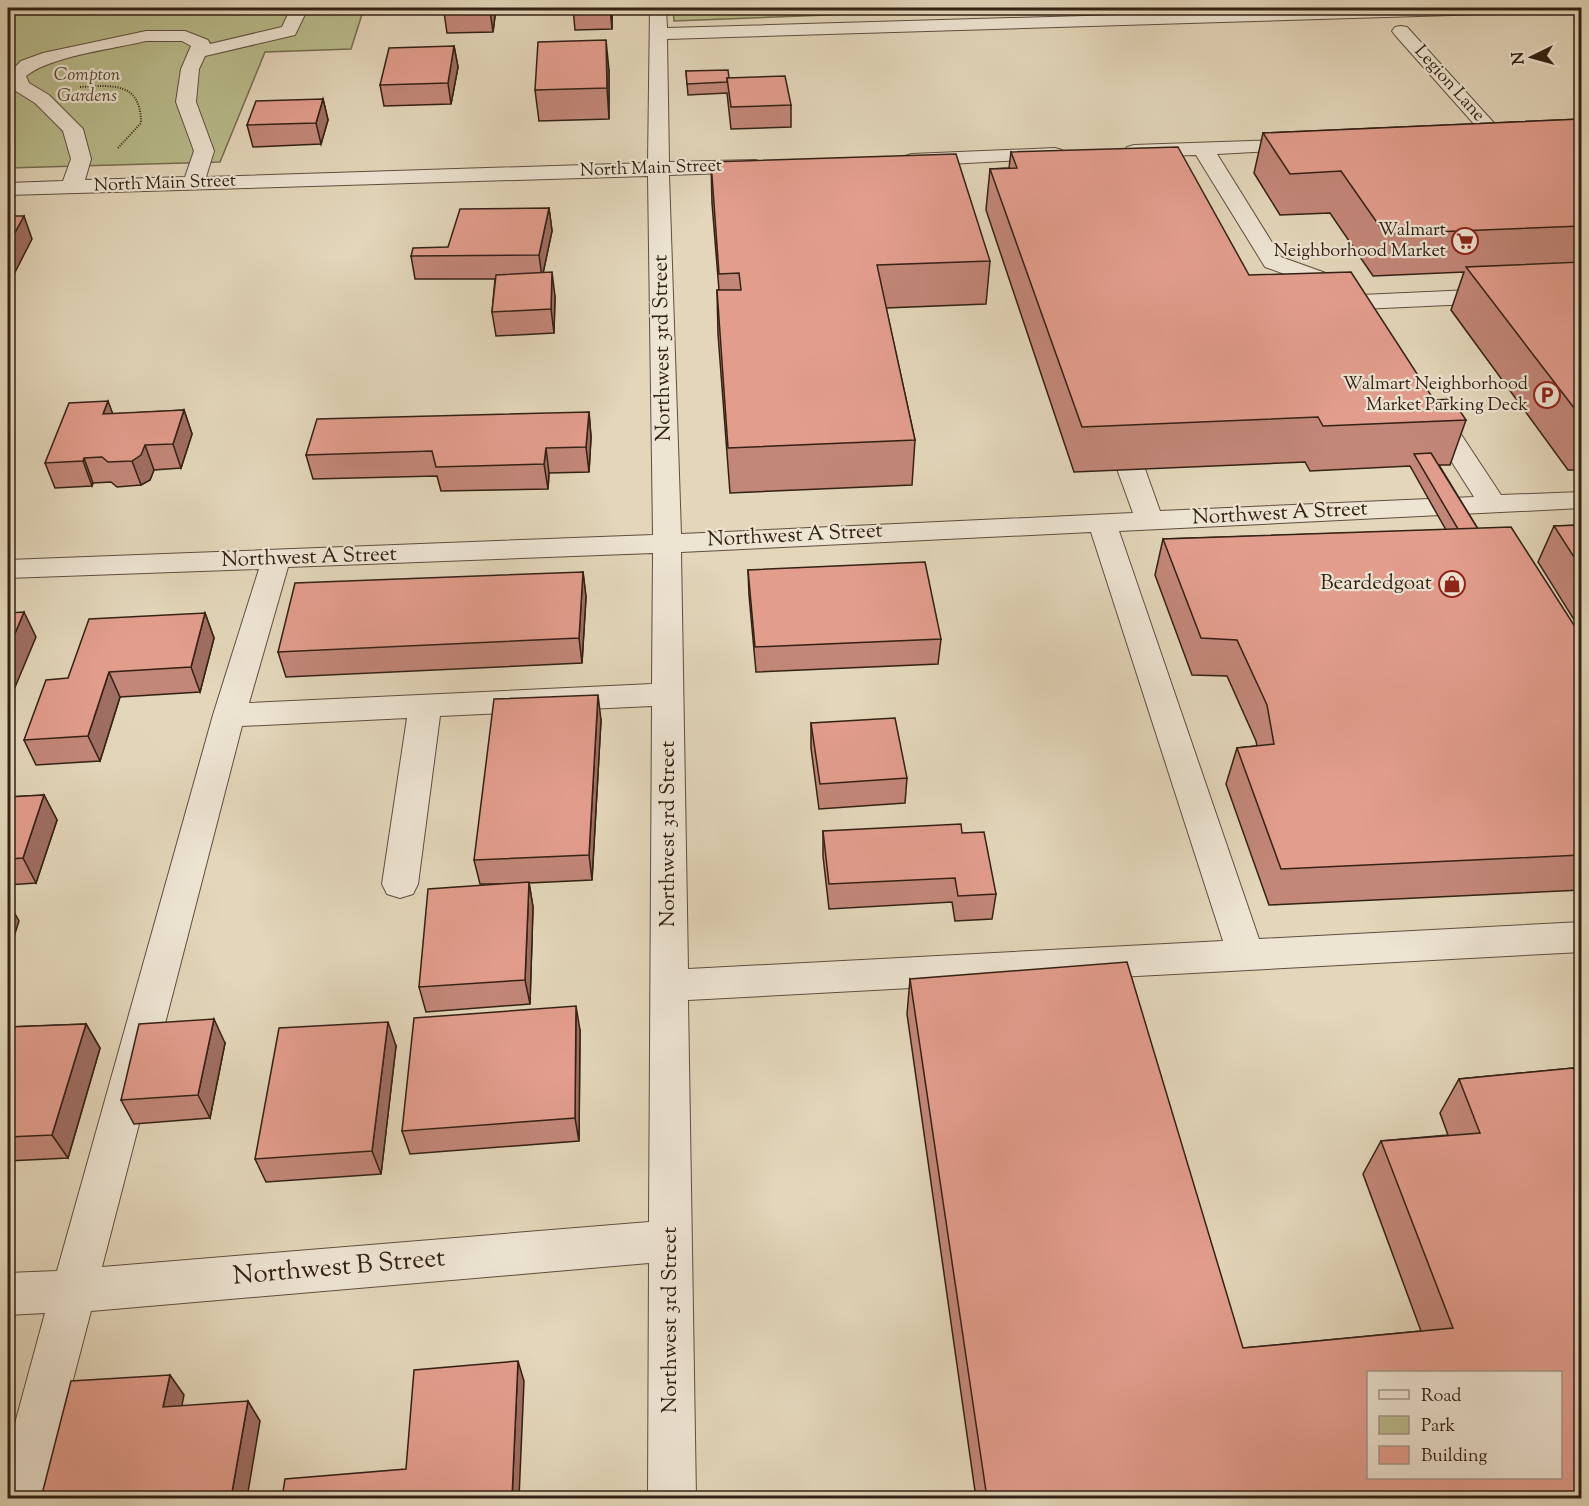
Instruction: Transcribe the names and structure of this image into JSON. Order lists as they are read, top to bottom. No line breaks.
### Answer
{"streets":{"street":["Legion Lane","North Main Street","Northwest 3rd Street","Northwest A Street","Northwest B Street"]},"crossings":[["North Main Street","Northwest 3rd Street"],["Northwest 3rd Street","Northwest A Street"],["Northwest 3rd Street","Northwest B Street"]],"parks":["Compton Gardens"],"places":{"supermarket":["Walmart Neighborhood Market"],"parking":["Walmart Neighborhood Market Parking Deck"],"shop":["Beardedgoat"]},"legend":["Road","Park","Building"],"north":"left"}
